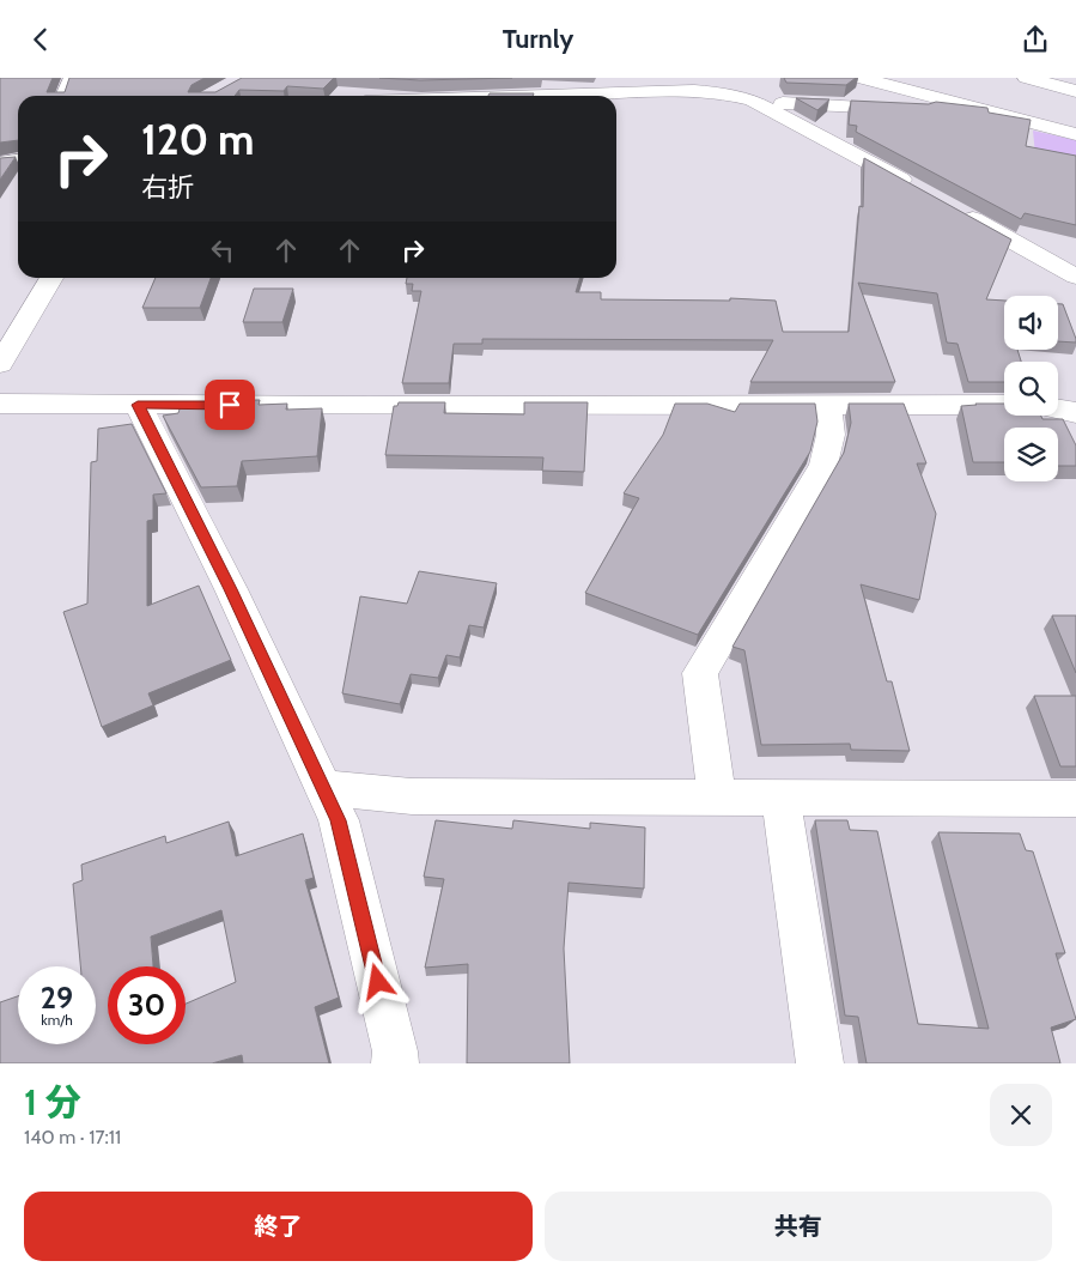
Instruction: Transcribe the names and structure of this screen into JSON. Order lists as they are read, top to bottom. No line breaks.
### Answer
{"page":{"header":"Turnly","turn":["120 m","右折"],"speed":"29 km/h","limit":"30","heading":["1 分","140 m · 17:11"],"buttons":["終了","共有"]}}
